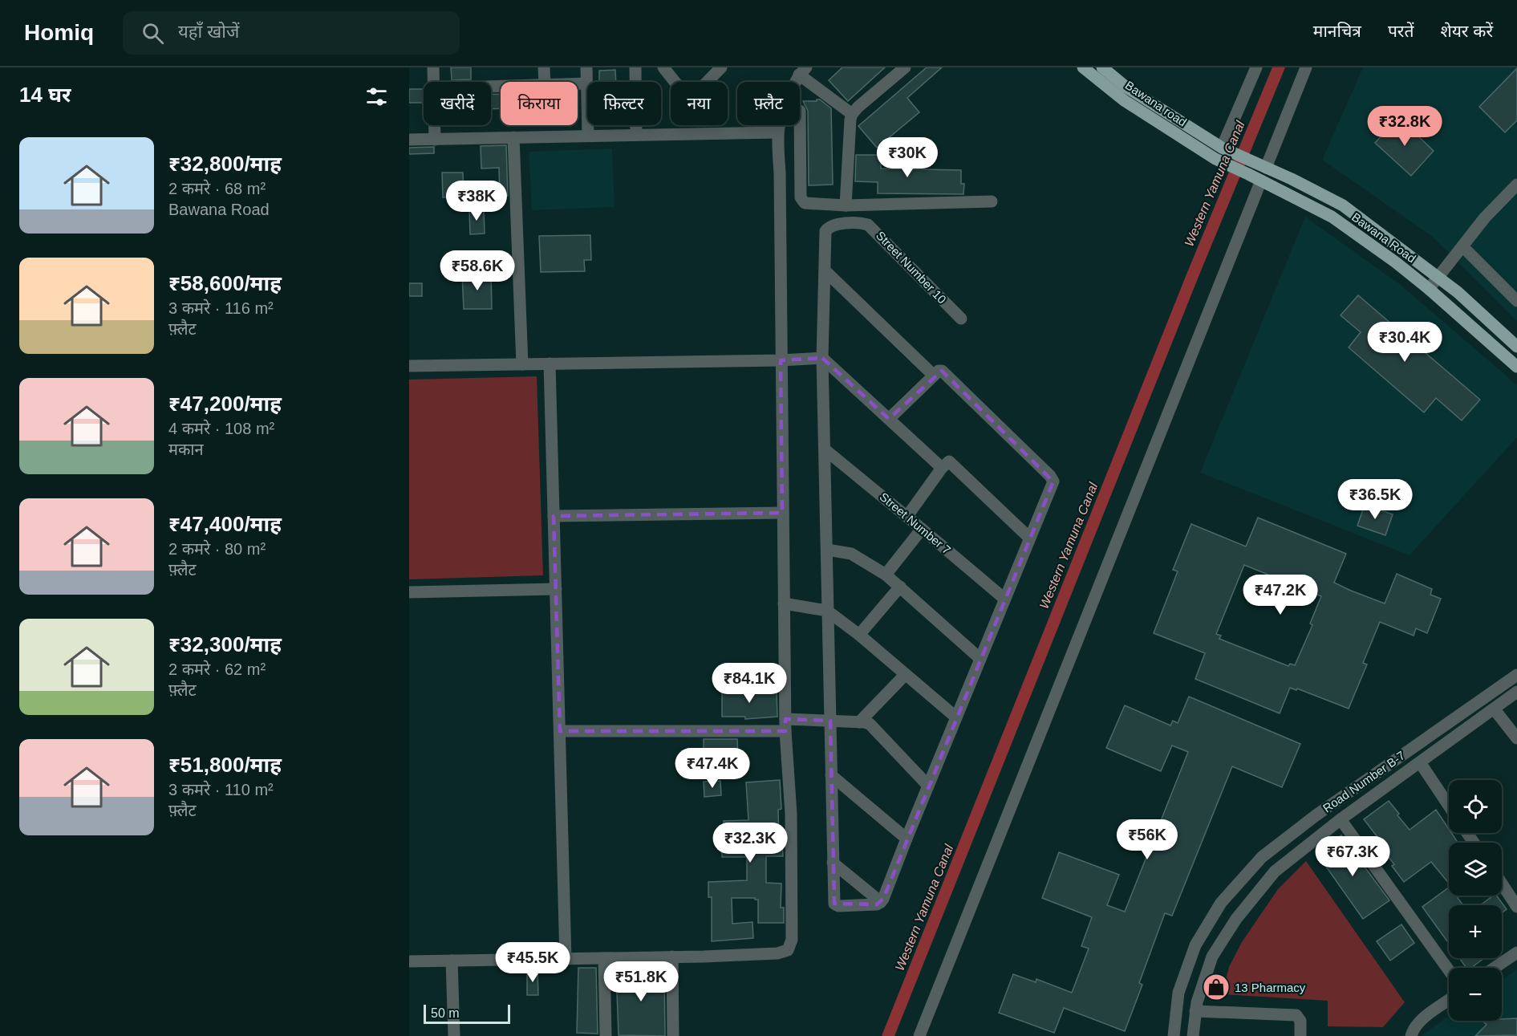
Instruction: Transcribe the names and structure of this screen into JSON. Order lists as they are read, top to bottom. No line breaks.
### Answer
{"streets":{"main road":["Bawana road","Bawana Road"],"street":["Street Number 10","Street Number 7","Road Number B-7"]},"crossings":[["Bawana road","Bawana Road"]],"water":["Western Yamuna Canal"],"places":{"shop":["13 Pharmacy"]},"scale_bar":"50 m","page":{"header":"Homiq","search":"यहाँ खोजें","nav":["मानचित्र","परतें","शेयर करें"],"heading":"14 घर","chip":["खरीदें","किराया","फ़िल्टर","नया","फ़्लैट"],"price":["₹32.8K","₹30K","₹38K","₹58.6K","₹30.4K","₹36.5K","₹47.2K","₹84.1K","₹47.4K","₹56K","₹32.3K","₹67.3K","₹45.5K","₹51.8K"],"list":[{"name":"₹32,800/माह","note":"2 कमरे · 68 m² · Bawana Road"},{"name":"₹58,600/माह","note":"3 कमरे · 116 m² · फ़्लैट"},{"name":"₹47,200/माह","note":"4 कमरे · 108 m² · मकान"},{"name":"₹47,400/माह","note":"2 कमरे · 80 m² · फ़्लैट"},{"name":"₹32,300/माह","note":"2 कमरे · 62 m² · फ़्लैट"},{"name":"₹51,800/माह","note":"3 कमरे · 110 m² · फ़्लैट"}],"map_buttons":["+","−"],"scale":"50 m"}}
